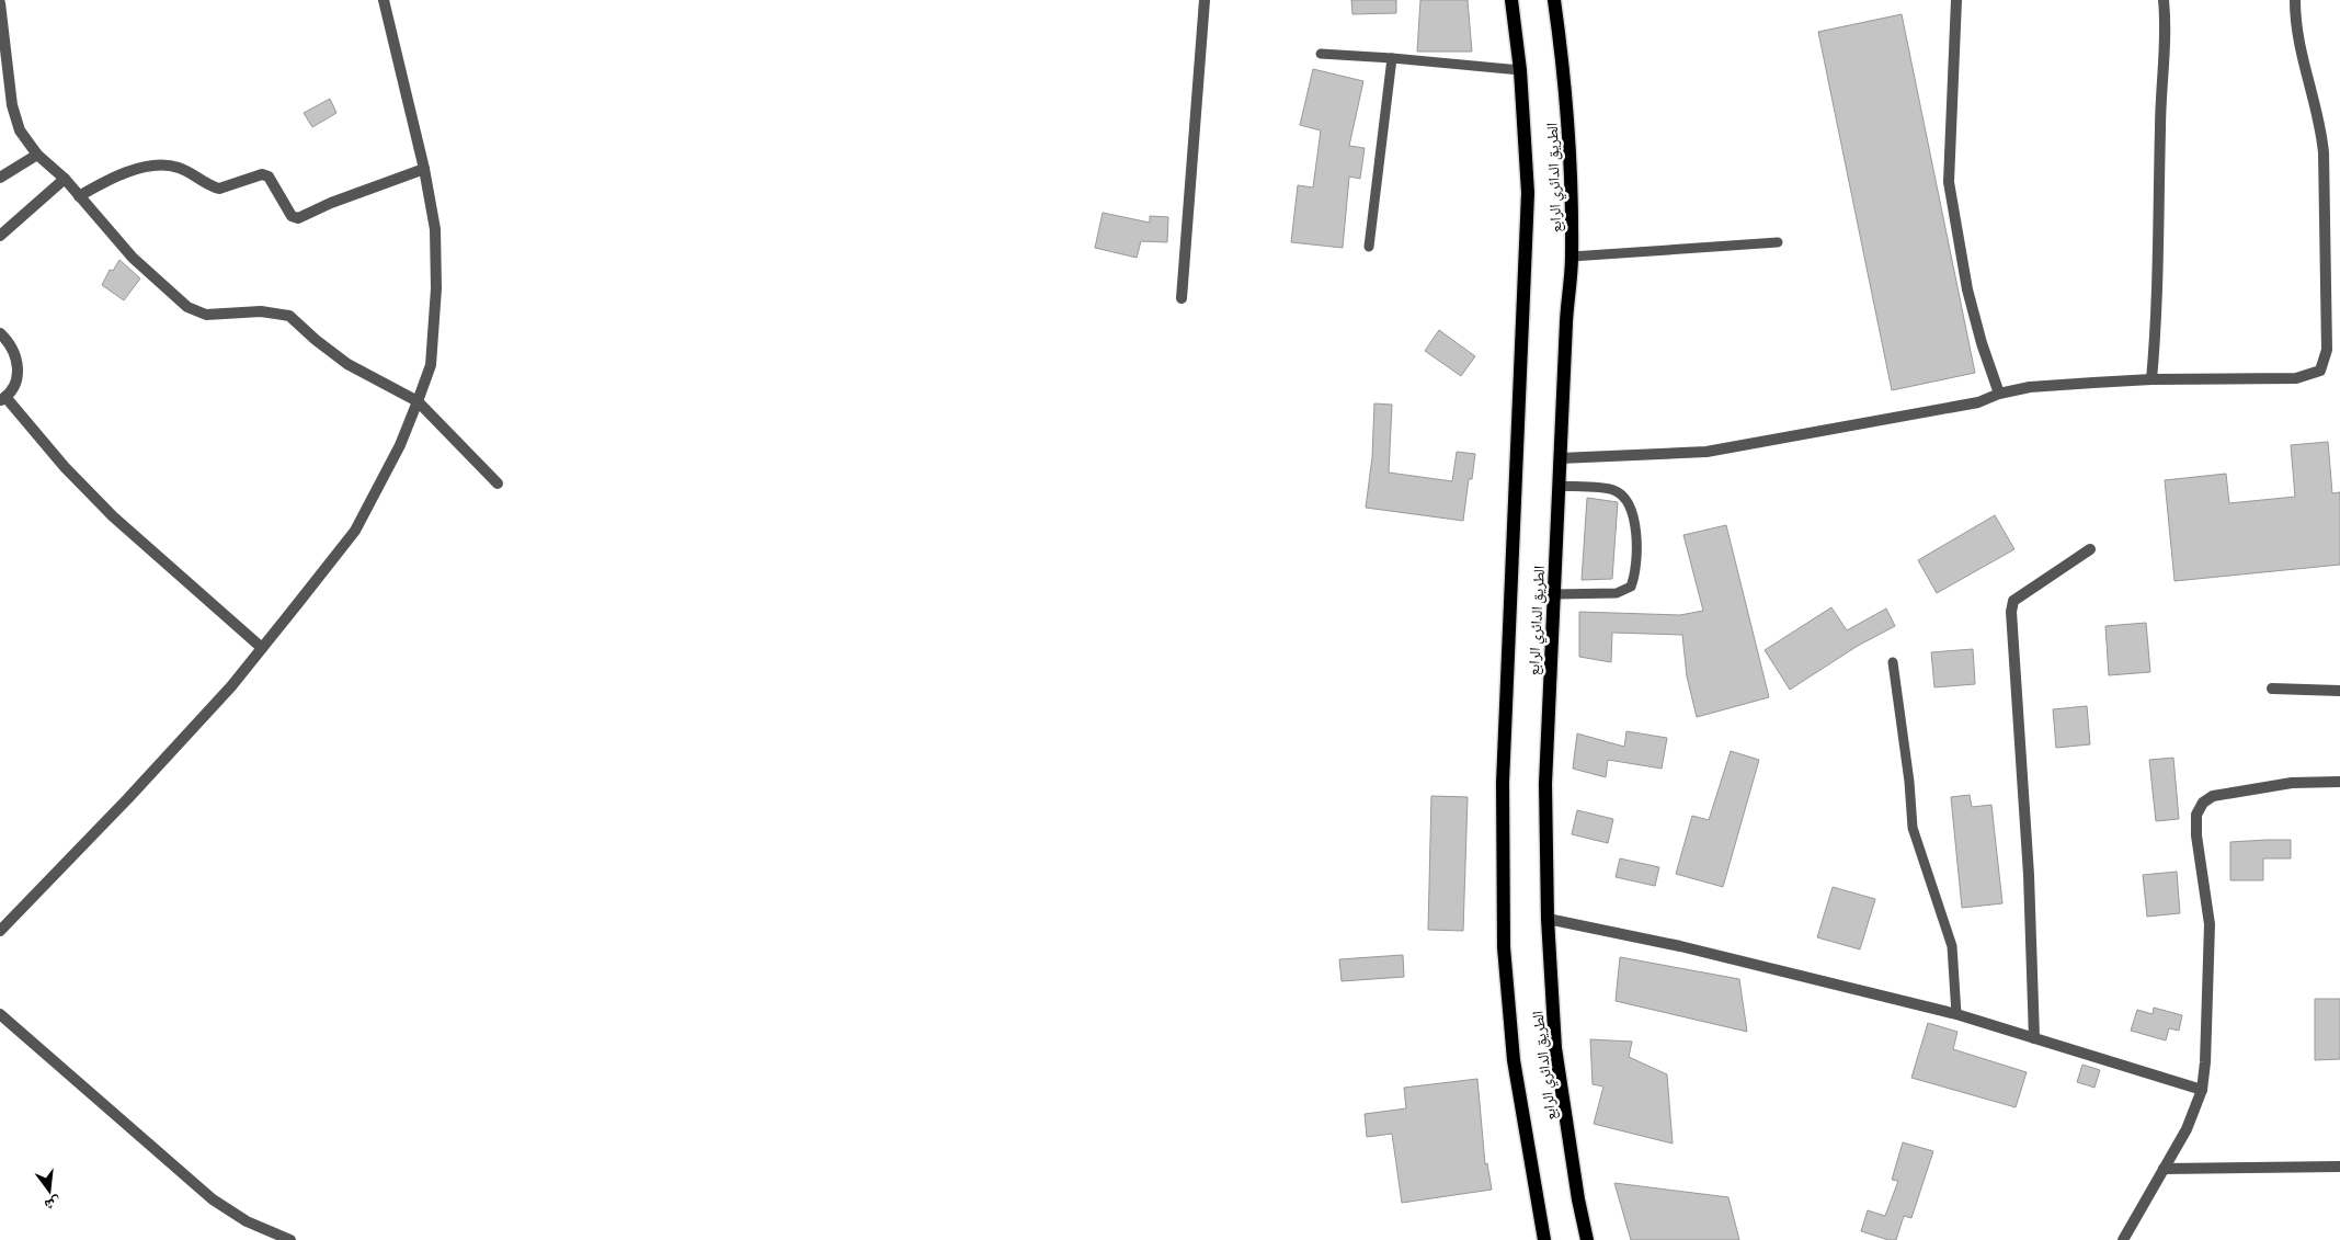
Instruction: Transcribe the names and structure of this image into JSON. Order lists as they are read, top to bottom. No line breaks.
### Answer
{"streets":{"main road":["الطريق الدائري الرابع"]},"north":"bottom"}
